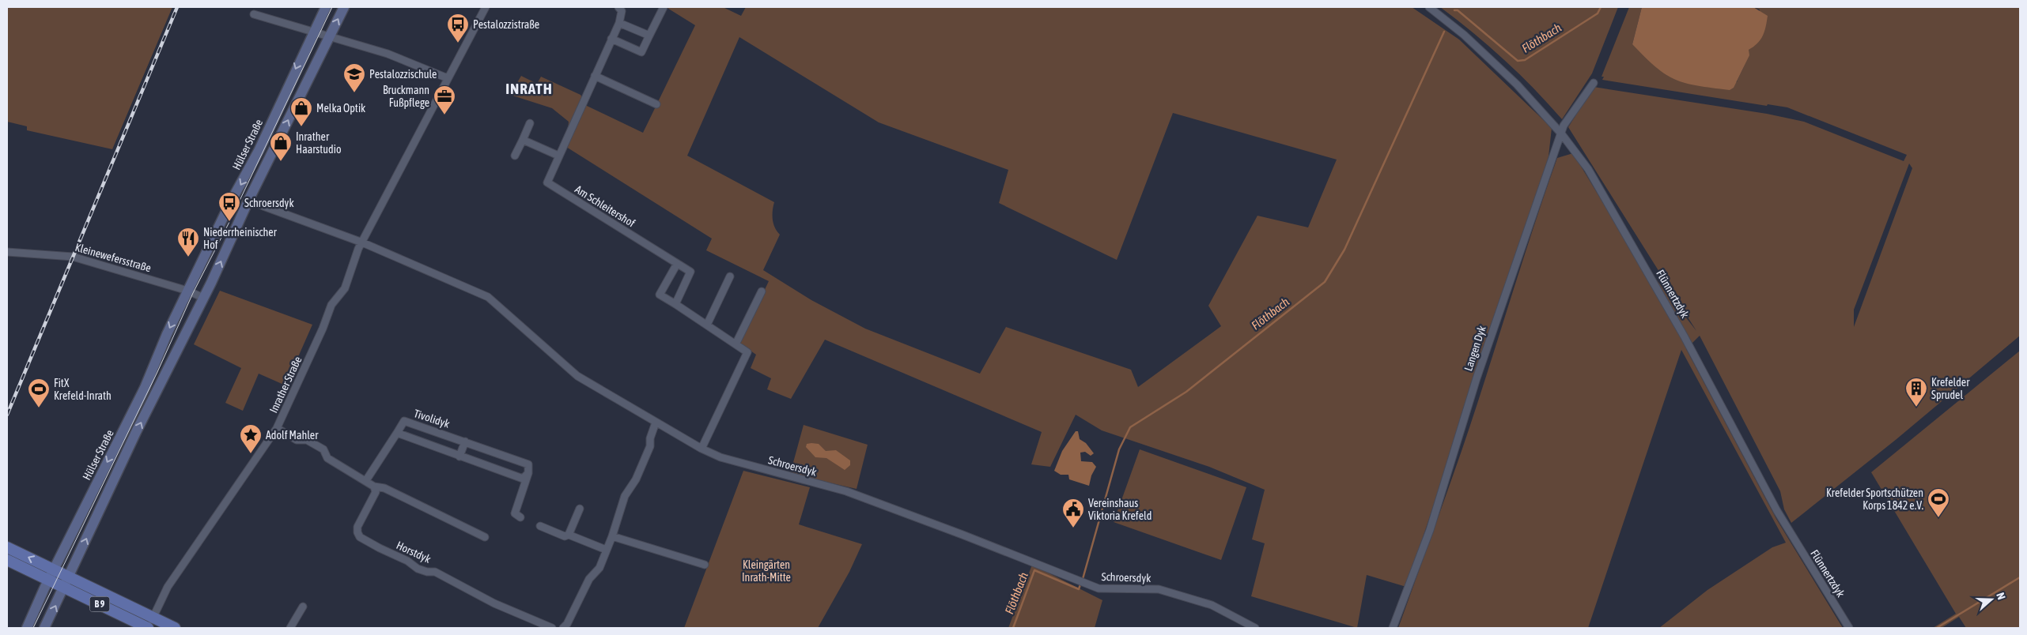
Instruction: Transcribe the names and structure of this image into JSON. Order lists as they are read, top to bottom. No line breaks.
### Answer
{"streets":{"main road":["B 9"],"street":["Hülser Straße","Am Schleitershof","Kleinewefersstraße","Flünnertzdyk","Langen Dyk","Inrather Straße","Tivolidyk","Schroersdyk","Horstdyk"]},"crossings":[["Hülser Straße","Kleinewefersstraße"],["Hülser Straße","B 9"],["Flünnertzdyk","Langen Dyk"],["Inrather Straße","Schroersdyk"],["Inrather Straße","B 9"]],"districts":["INRATH"],"water":["Flöthbach"],"parks":["Kleingärten Inrath-Mitte"],"places":{"bus stop":["Pestalozzistraße","Schroersdyk"],"school or university":["Pestalozzischule"],"office":["Bruckmann Fußpflege"],"shop":["Melka Optik","Inrather Haarstudio"],"restaurant":["Niederrheinischer Hof"],"building":["Krefelder Sprudel"],"sports":["FitX Krefeld-Inrath","Krefelder Sportschützen Korps 1842 e.V."],"place":["Adolf Mahler"],"public building":["Vereinshaus Viktoria Krefeld"]},"north":"right"}
